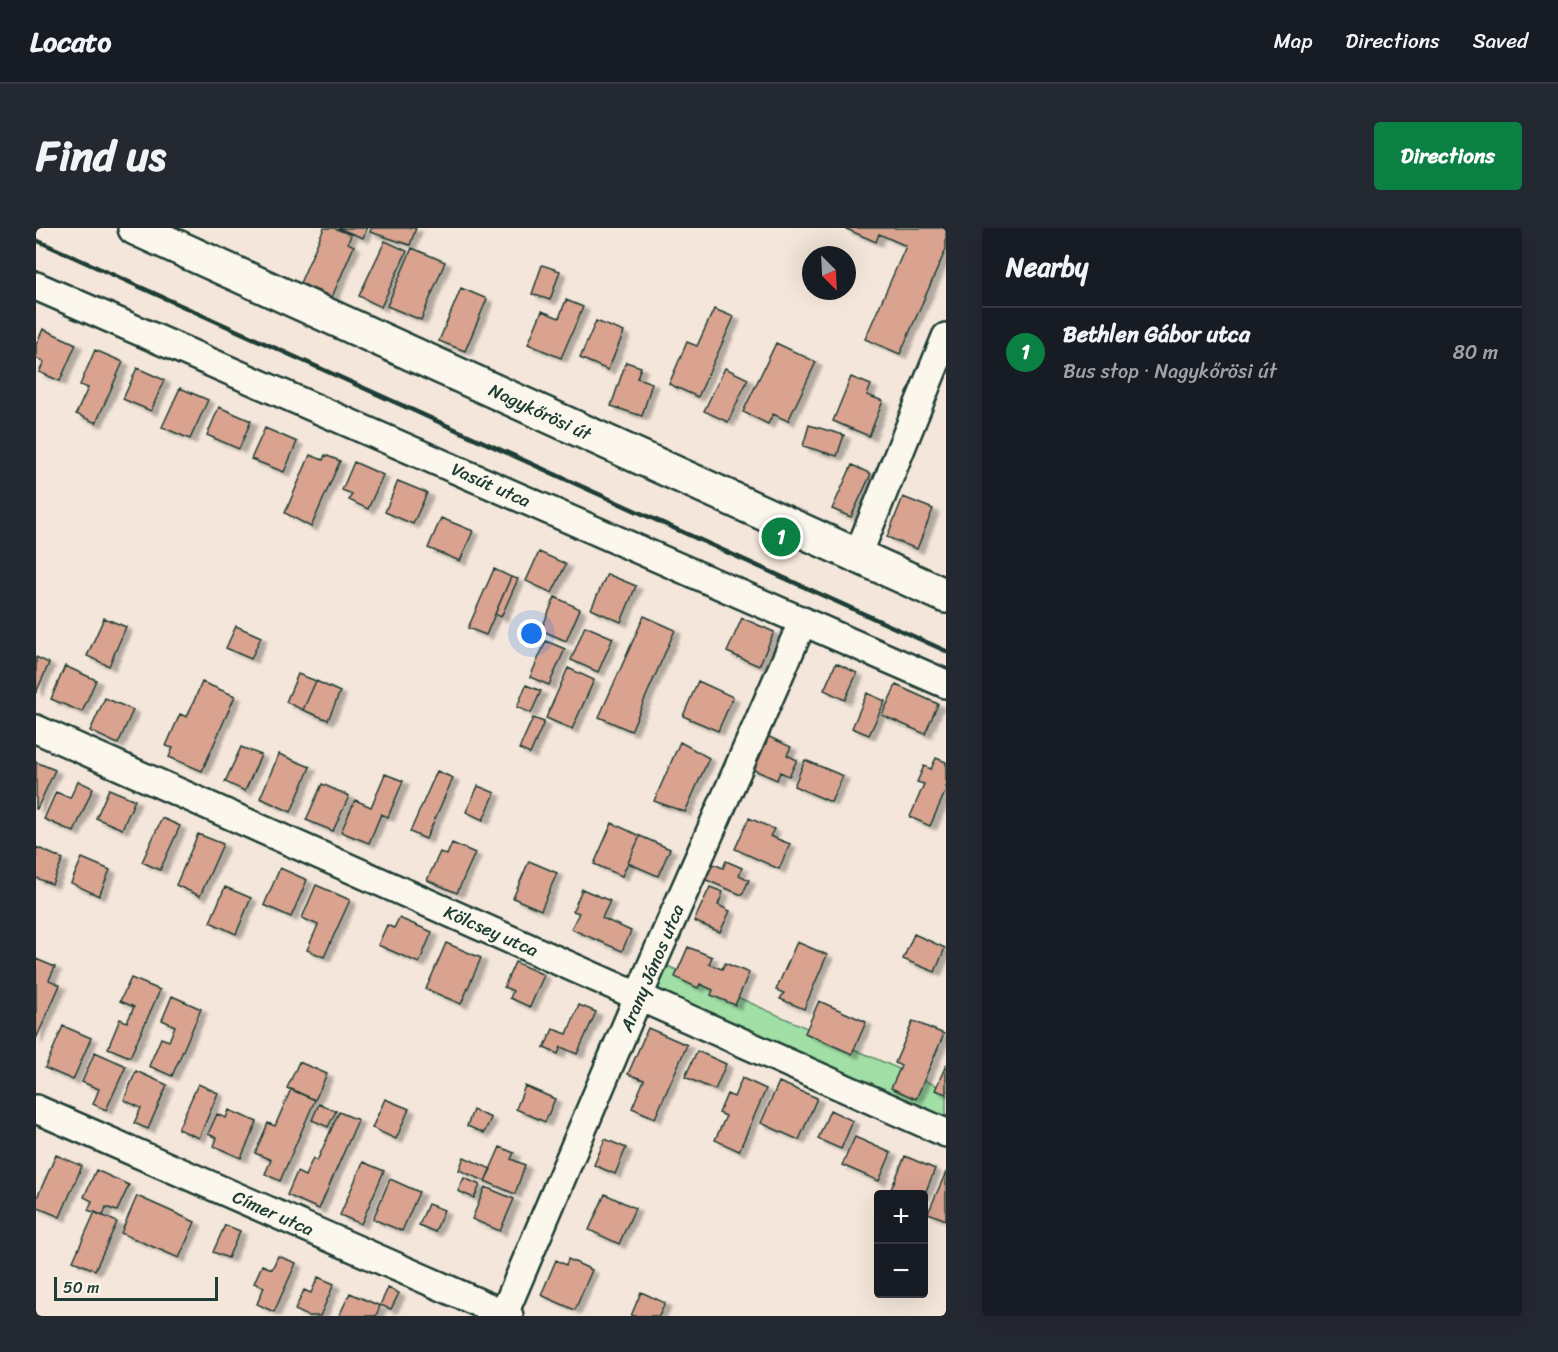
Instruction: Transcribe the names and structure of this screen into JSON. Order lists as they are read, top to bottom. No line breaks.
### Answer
{"streets":{"main road":["Nagykőrösi út"],"street":["Vasút utca","Kölcsey utca","Arany János utca","Címer utca"]},"crossings":[["Vasút utca","Arany János utca"],["Kölcsey utca","Arany János utca"],["Arany János utca","Címer utca"]],"scale_bar":"50 m","north":"bottom right","page":{"header":"Locato","nav":["Map","Directions","Saved"],"title":"Find us","buttons":"Directions","heading":"Nearby","list":[{"mark":"1","name":"Bethlen Gábor utca","note":"Bus stop · Nagykőrösi út","value":"80 m"}],"pins":"1","map_buttons":["+","−"],"scale":"50 m"}}
